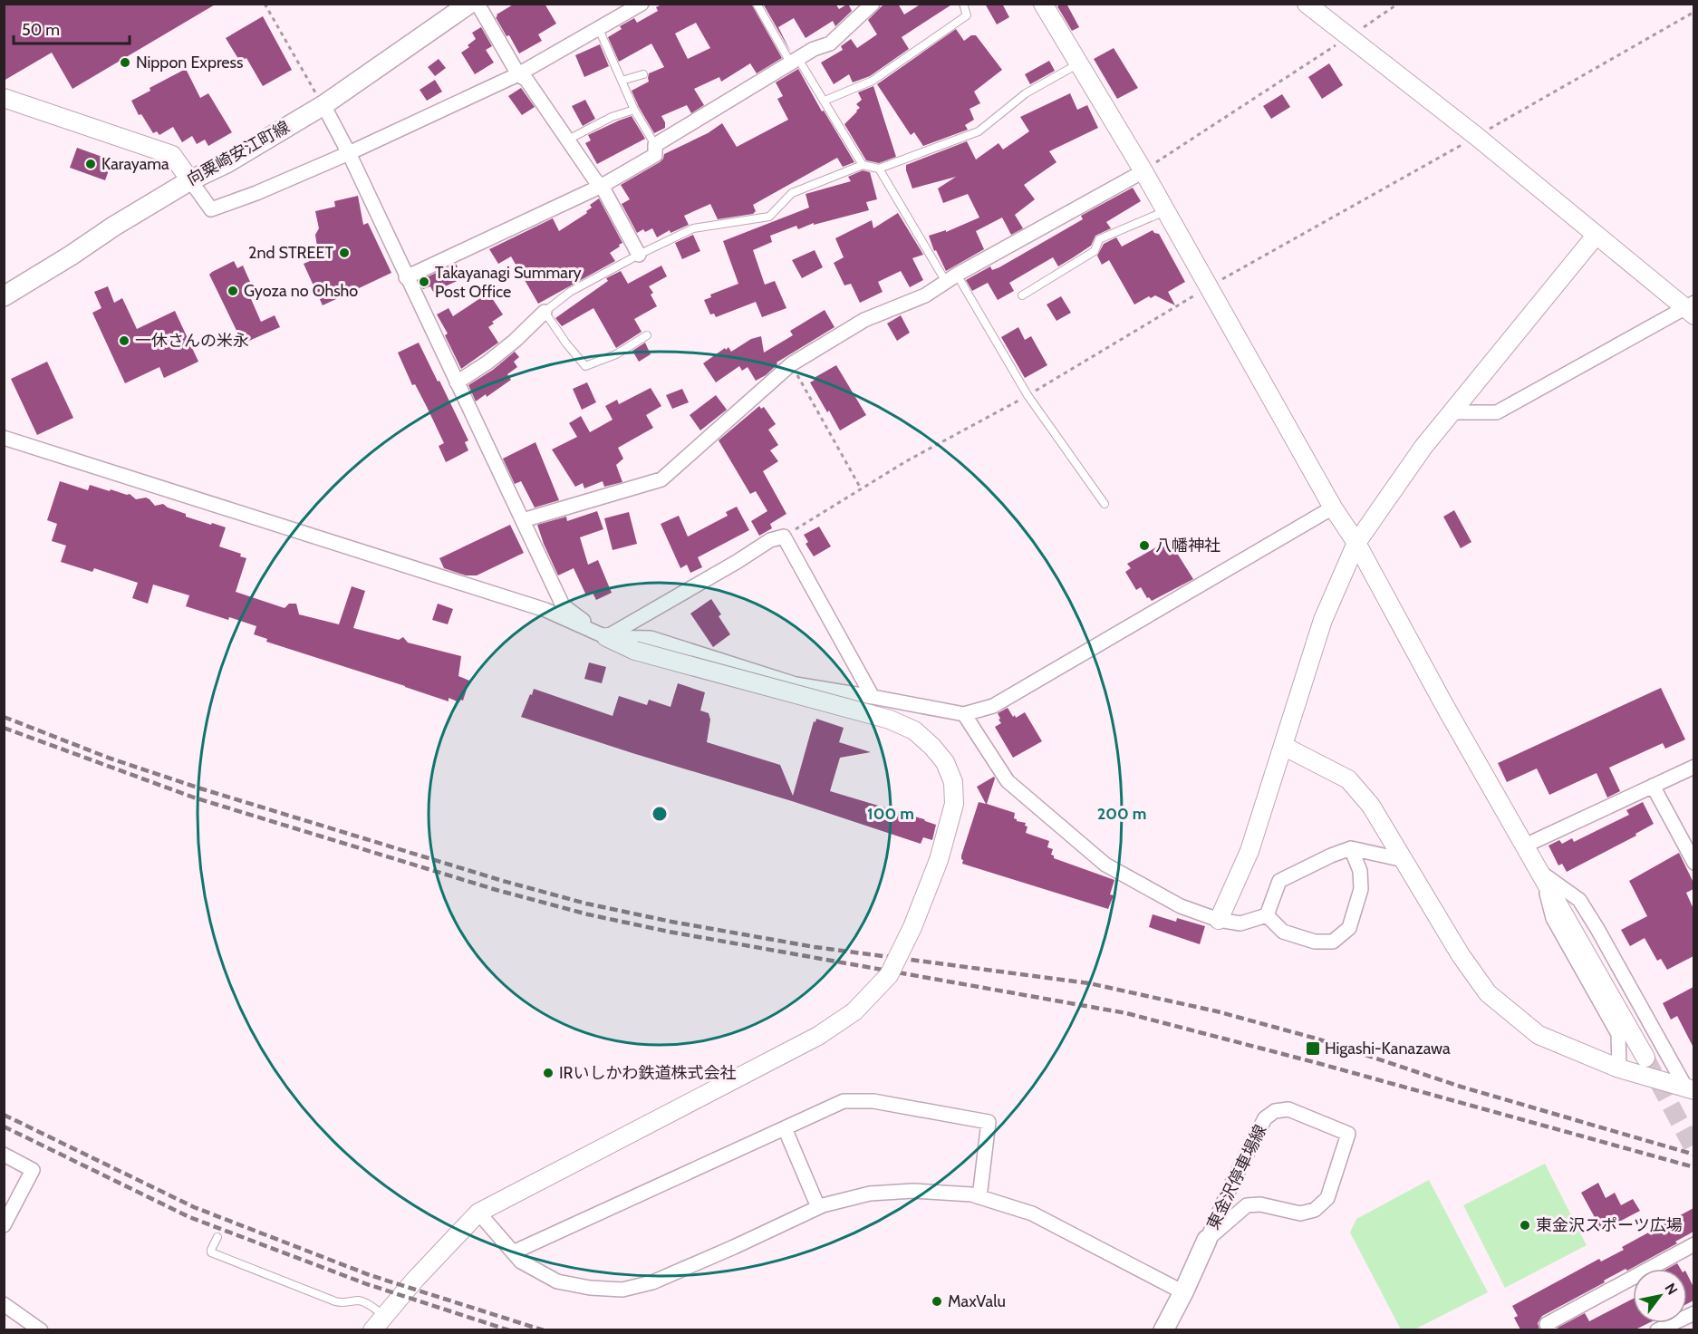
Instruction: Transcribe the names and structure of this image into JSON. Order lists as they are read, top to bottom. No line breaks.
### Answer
{"streets":{"main road":["向粟崎安江町線","東金沢停車場線"]},"places":{"other":["Nippon Express","Karayama","2nd STREET","Takayanagi Summary Post Office","Gyoza no Ohsho","一休さんの米永","八幡神社","IRいしかわ鉄道株式会社","東金沢スポーツ広場","MaxValu"],"transit":["Higashi-Kanazawa"]},"scale_bar":"50 m","north":"top right","rings":["100 m","200 m"]}
